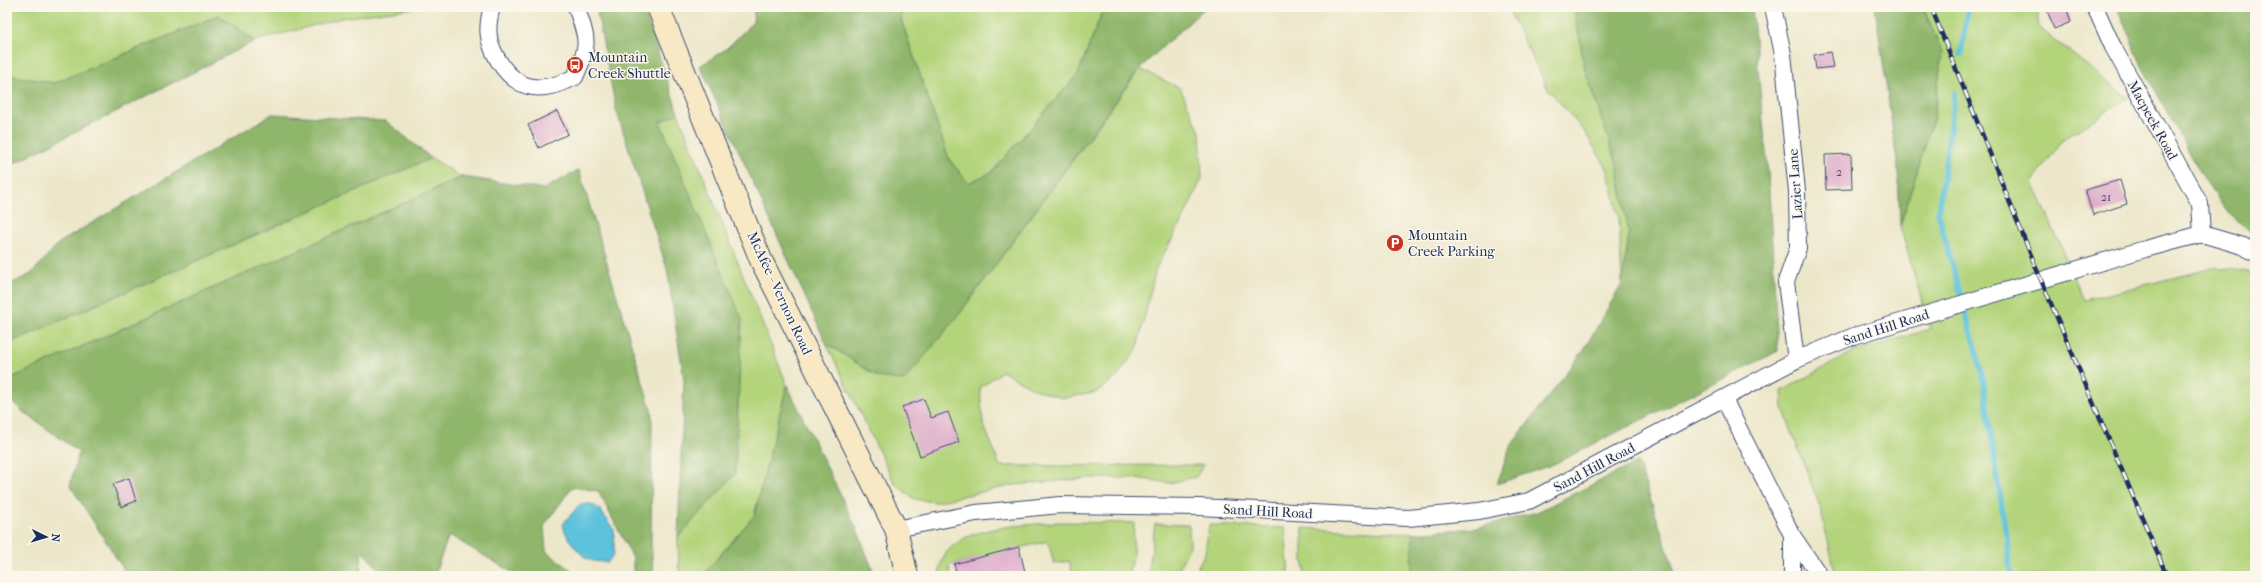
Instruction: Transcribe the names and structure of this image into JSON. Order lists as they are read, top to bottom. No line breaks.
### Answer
{"streets":{"main road":["McAfee - Vernon Road"],"street":["Macpeek Road","Lazier Lane","Sand Hill Road"]},"crossings":[["Macpeek Road","Sand Hill Road"],["Lazier Lane","Sand Hill Road"],["McAfee - Vernon Road","Sand Hill Road"]],"places":{"bus stop":["Mountain Creek Shuttle"],"parking":["Mountain Creek Parking"]},"house_numbers":["2","21"],"north":"right"}
